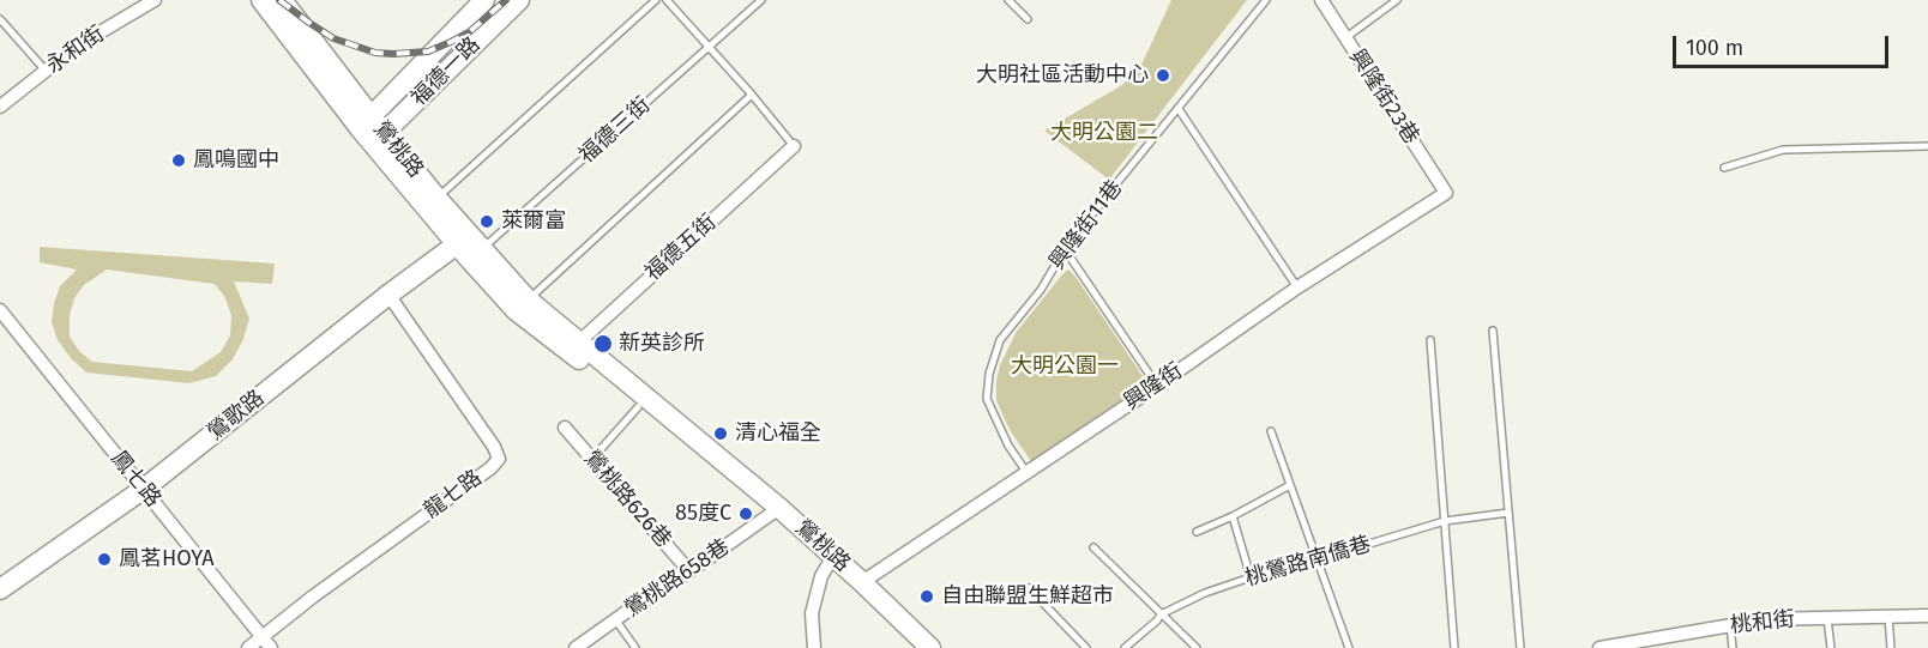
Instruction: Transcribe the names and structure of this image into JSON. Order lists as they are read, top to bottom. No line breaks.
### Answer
{"streets":{"main road":["福德一路","鶯桃路","鶯歌路"],"street":["永和街","興隆街23巷","福德五街","興隆街","鳳七路","龍七路","鶯桃路626巷","鶯桃路658巷","桃和街"],"lane":["福德三街","興隆街11巷","桃鶯路南僑巷"]},"crossings":[["福德一路","鶯桃路"],["興隆街23巷","興隆街"],["福德三街","鶯桃路"],["福德三街","鶯歌路"],["鶯桃路","福德五街"],["鶯桃路","興隆街"],["鶯桃路","鶯歌路"],["鶯桃路","鶯桃路658巷"],["興隆街11巷","興隆街"],["鶯歌路","鳳七路"],["鶯歌路","龍七路"],["鳳七路","龍七路"],["鶯桃路626巷","鶯桃路658巷"]],"parks":["大明公園二","大明公園一"],"places":["大明社區活動中心","鳳鳴國中","萊爾富","新英診所","清心福全","85度C","鳳茗HOYA","自由聯盟生鮮超市"],"scale_bar":"100 m"}
